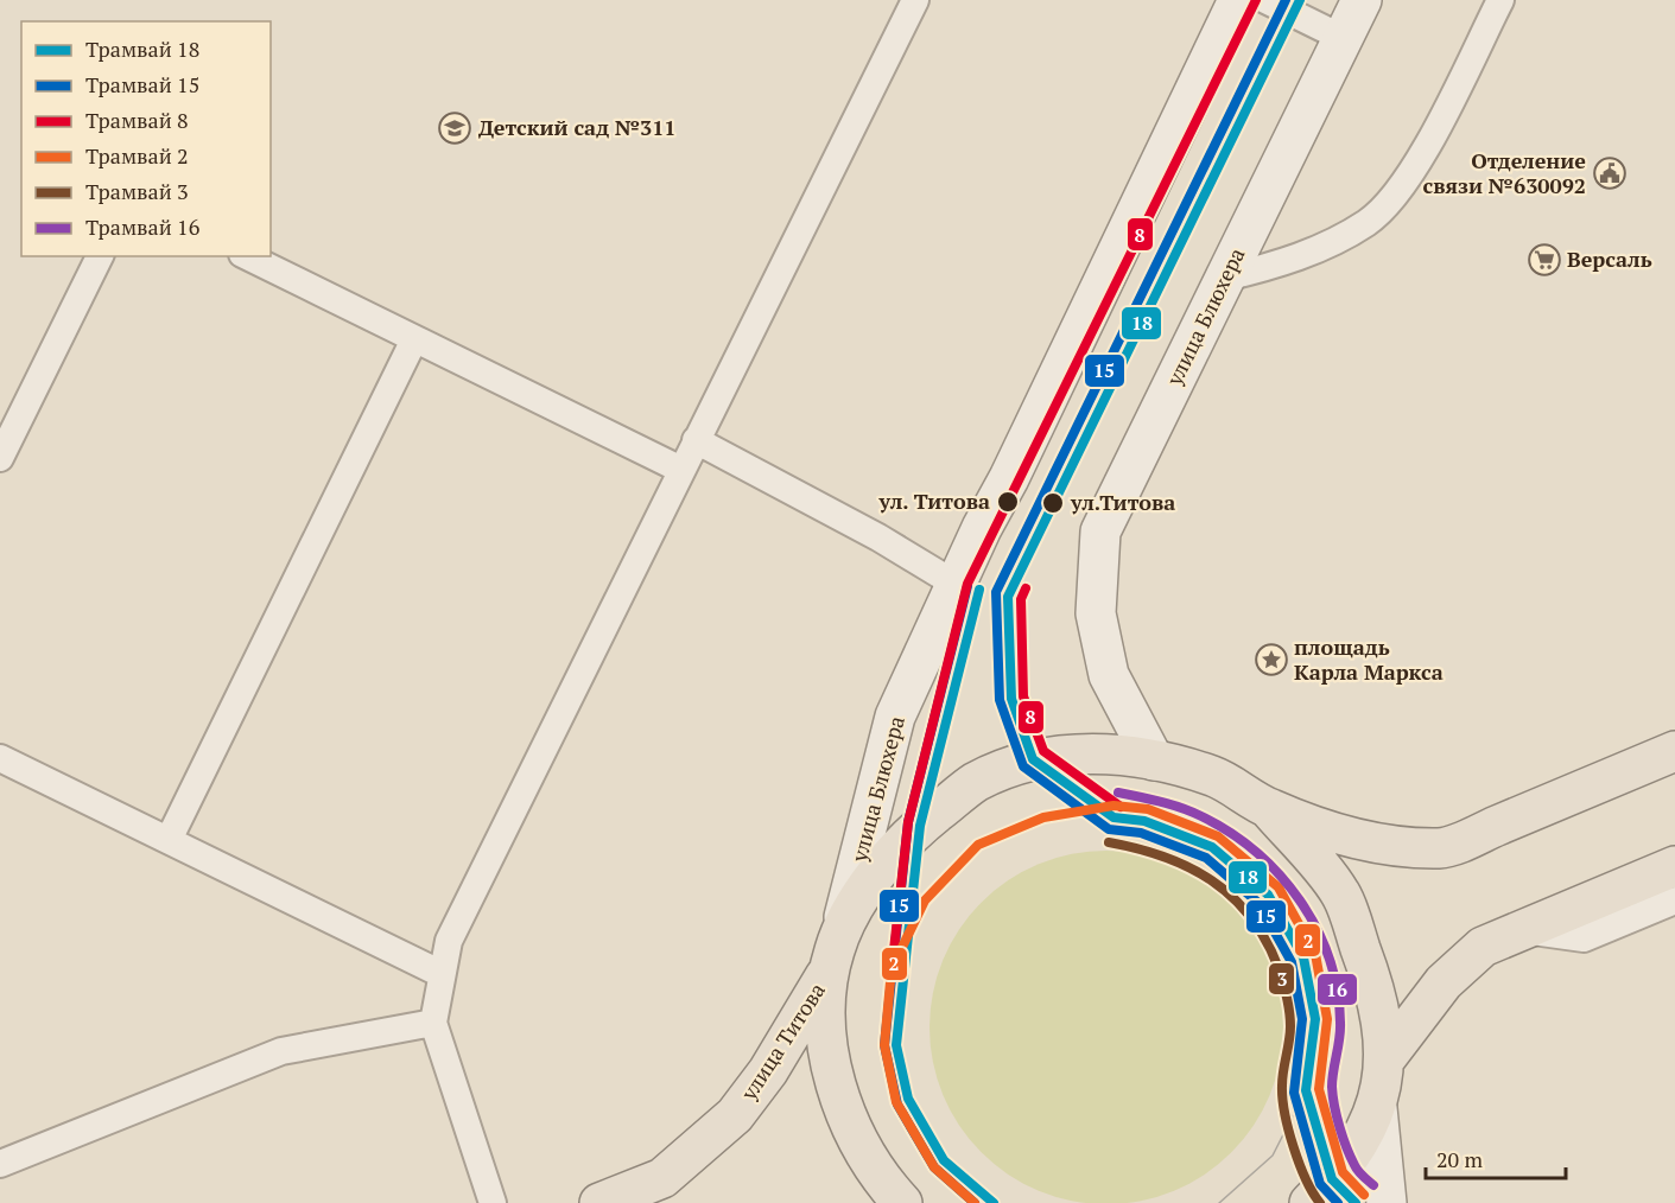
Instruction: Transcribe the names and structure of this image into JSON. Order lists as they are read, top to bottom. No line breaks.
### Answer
{"streets":{"main road":["улица Титова"],"street":["улица Блюхера"]},"places":{"school or university":["Детский сад №311"],"public building":["Отделение связи №630092"],"supermarket":["Версаль"],"other":["ул. Титова","ул.Титова"],"place":["площадь Карла Маркса"]},"lines":["tram line 18","tram line 15","tram line 8","tram line 16","tram line 2","tram line 3"],"legend":["Трамвай 18","Трамвай 15","Трамвай 8","Трамвай 2","Трамвай 3","Трамвай 16"],"scale_bar":"20 m"}
